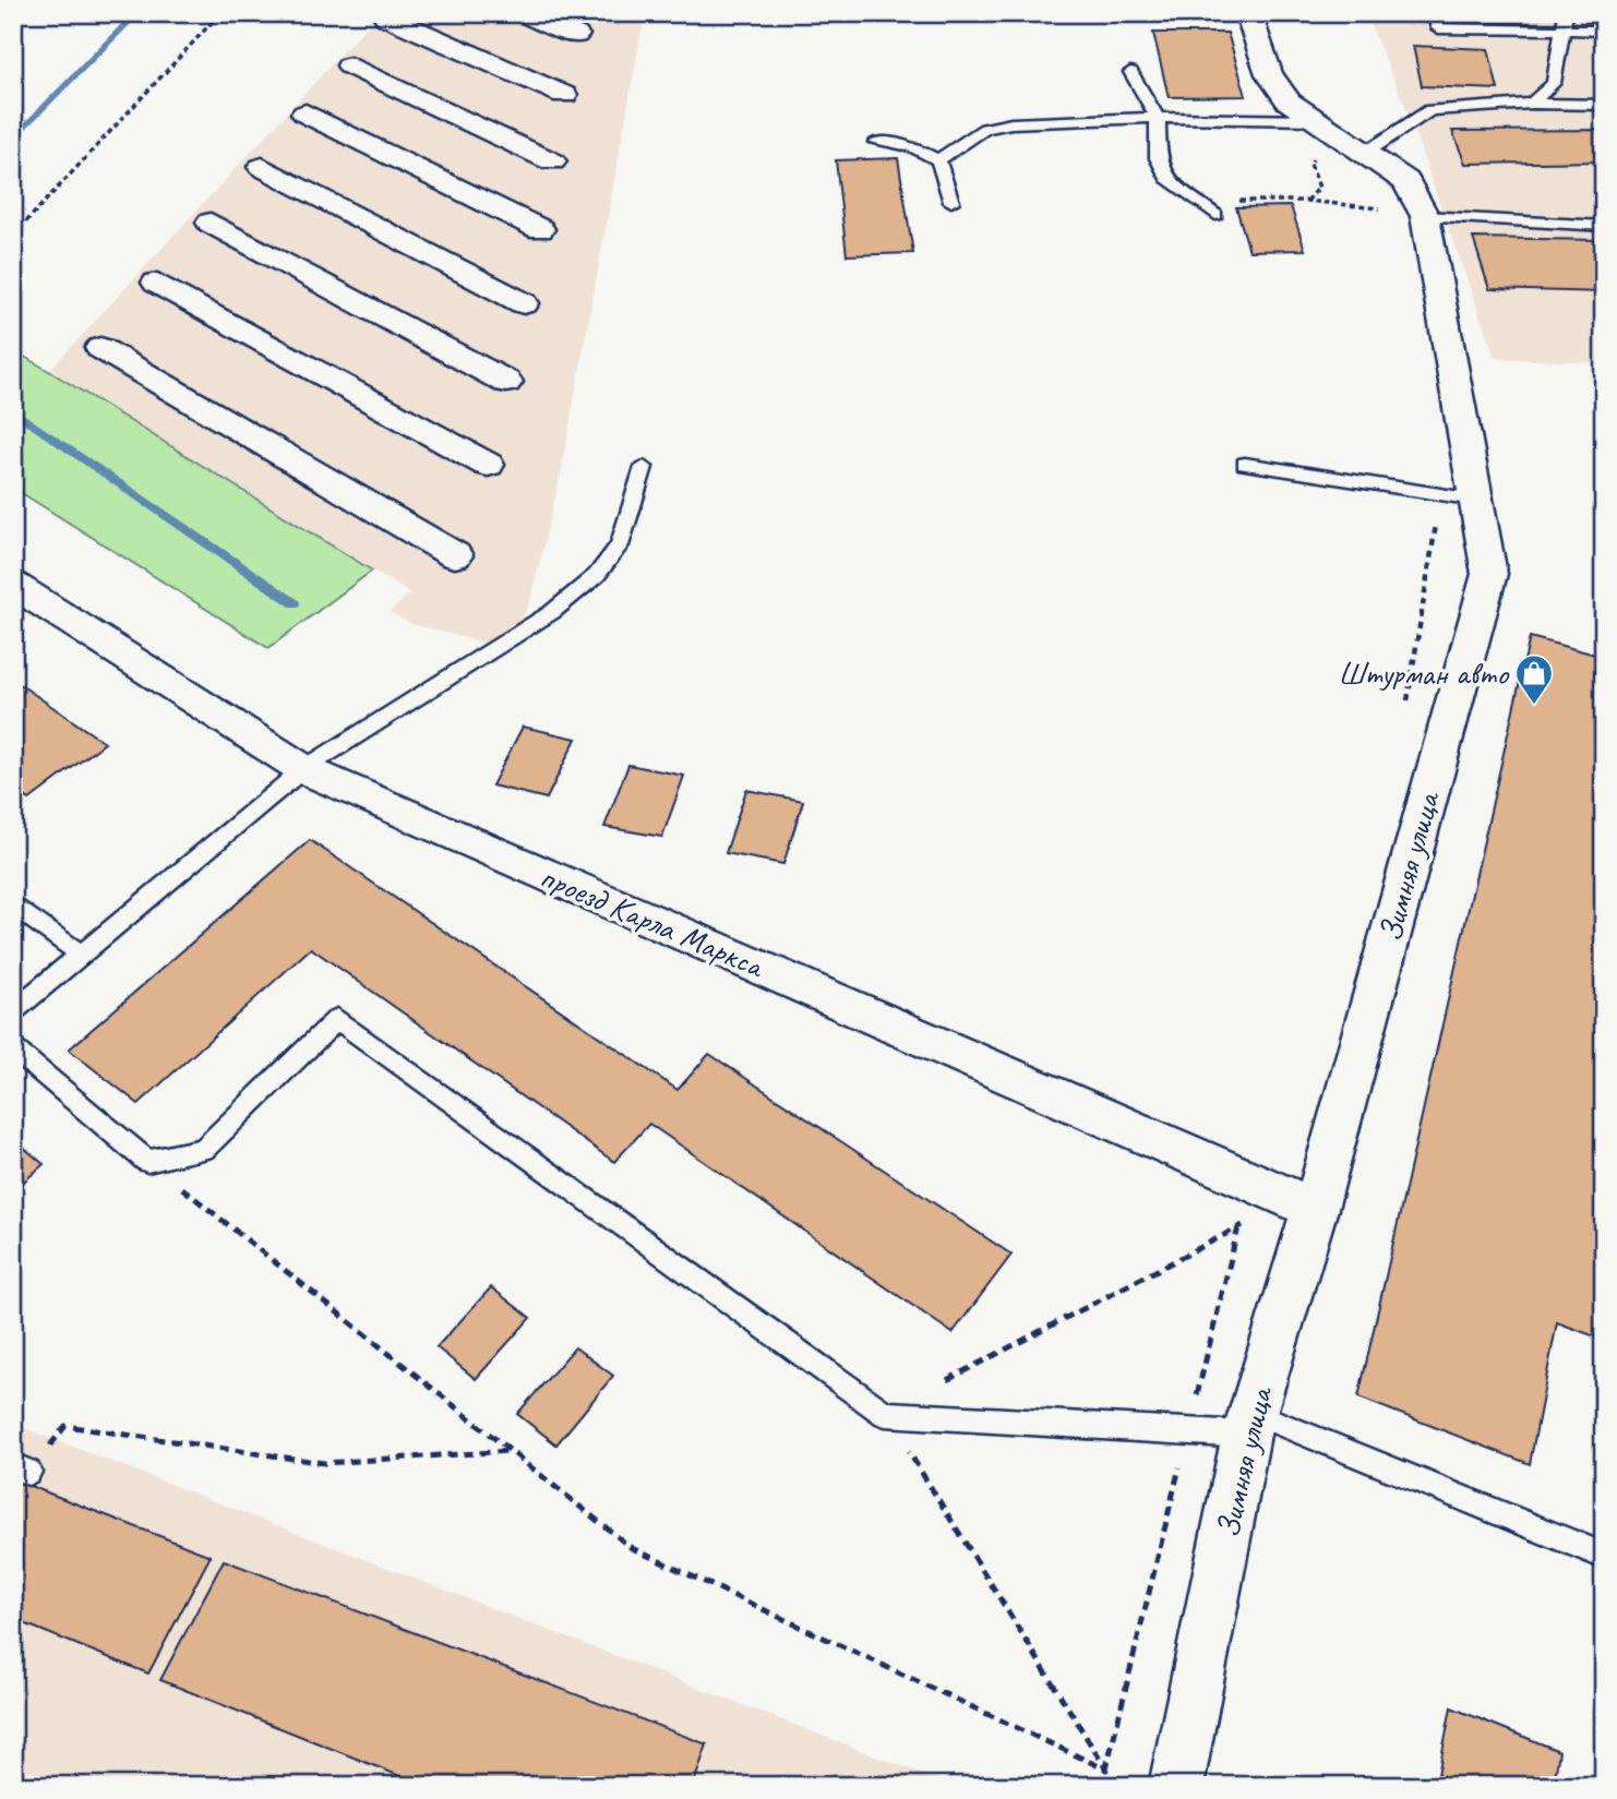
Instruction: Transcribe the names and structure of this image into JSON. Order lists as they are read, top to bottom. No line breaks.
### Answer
{"streets":{"street":["Зимняя улица","проезд Карла Маркса"]},"crossings":[["Зимняя улица","проезд Карла Маркса"]],"places":{"shop":["Штурман авто"]}}
